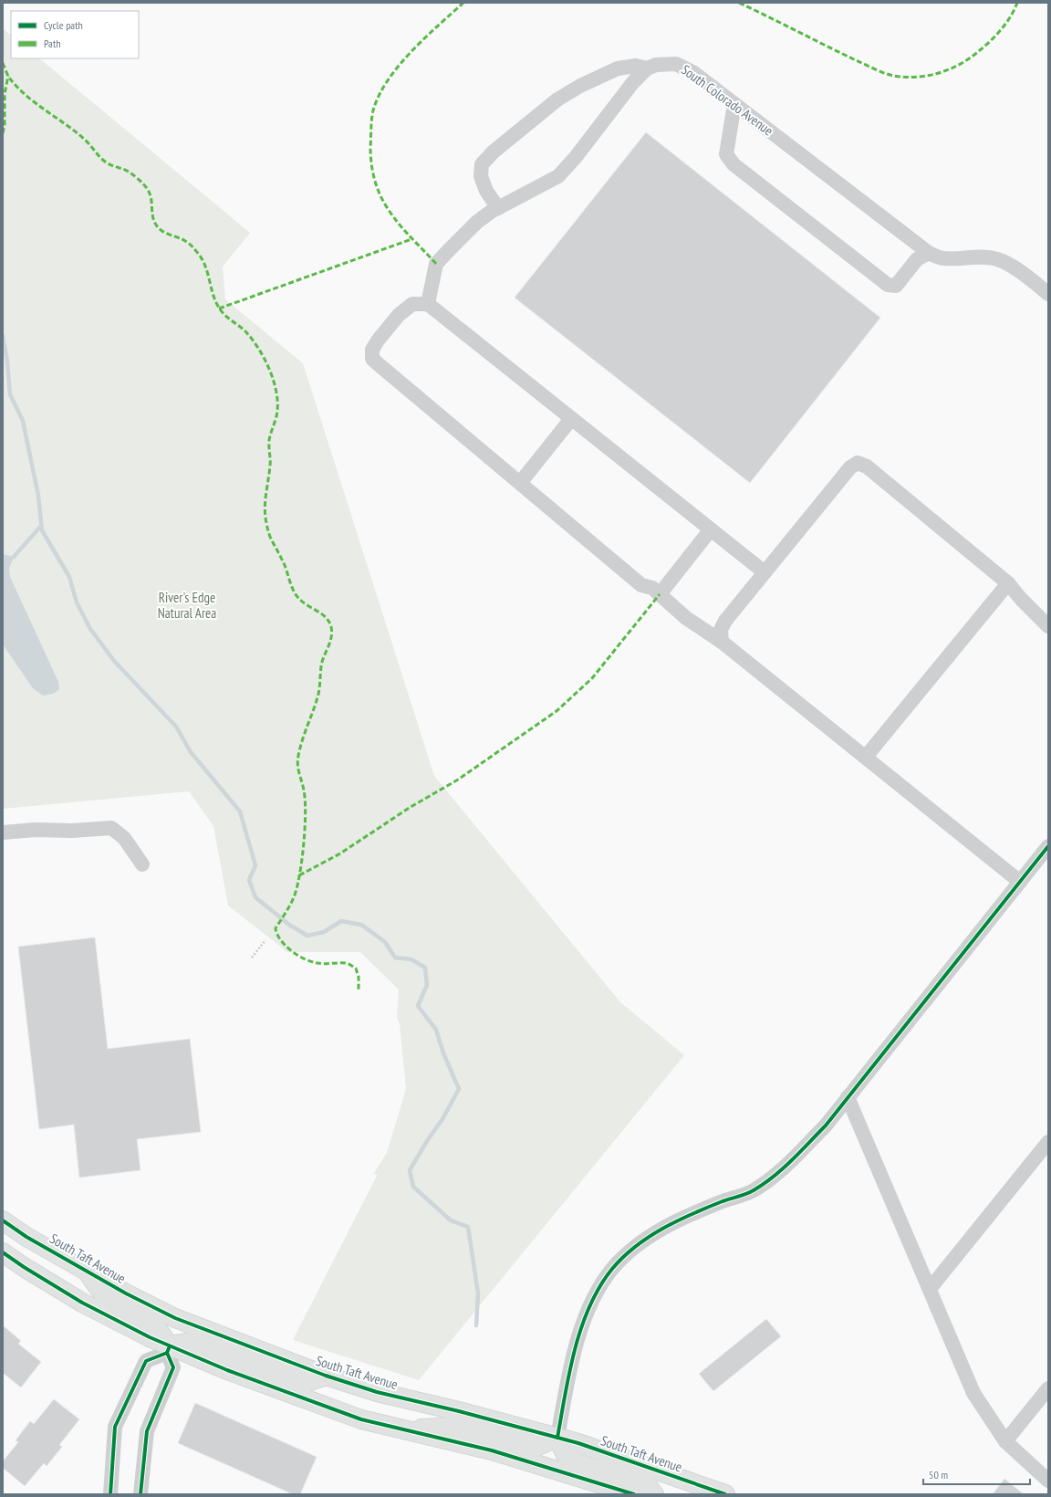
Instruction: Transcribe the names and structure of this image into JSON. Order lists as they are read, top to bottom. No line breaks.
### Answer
{"streets":{"main road":["South Taft Avenue"],"street":["South Colorado Avenue"]},"parks":["River's Edge Natural Area"],"legend":["Cycle path","Path"],"scale_bar":"50 m"}
